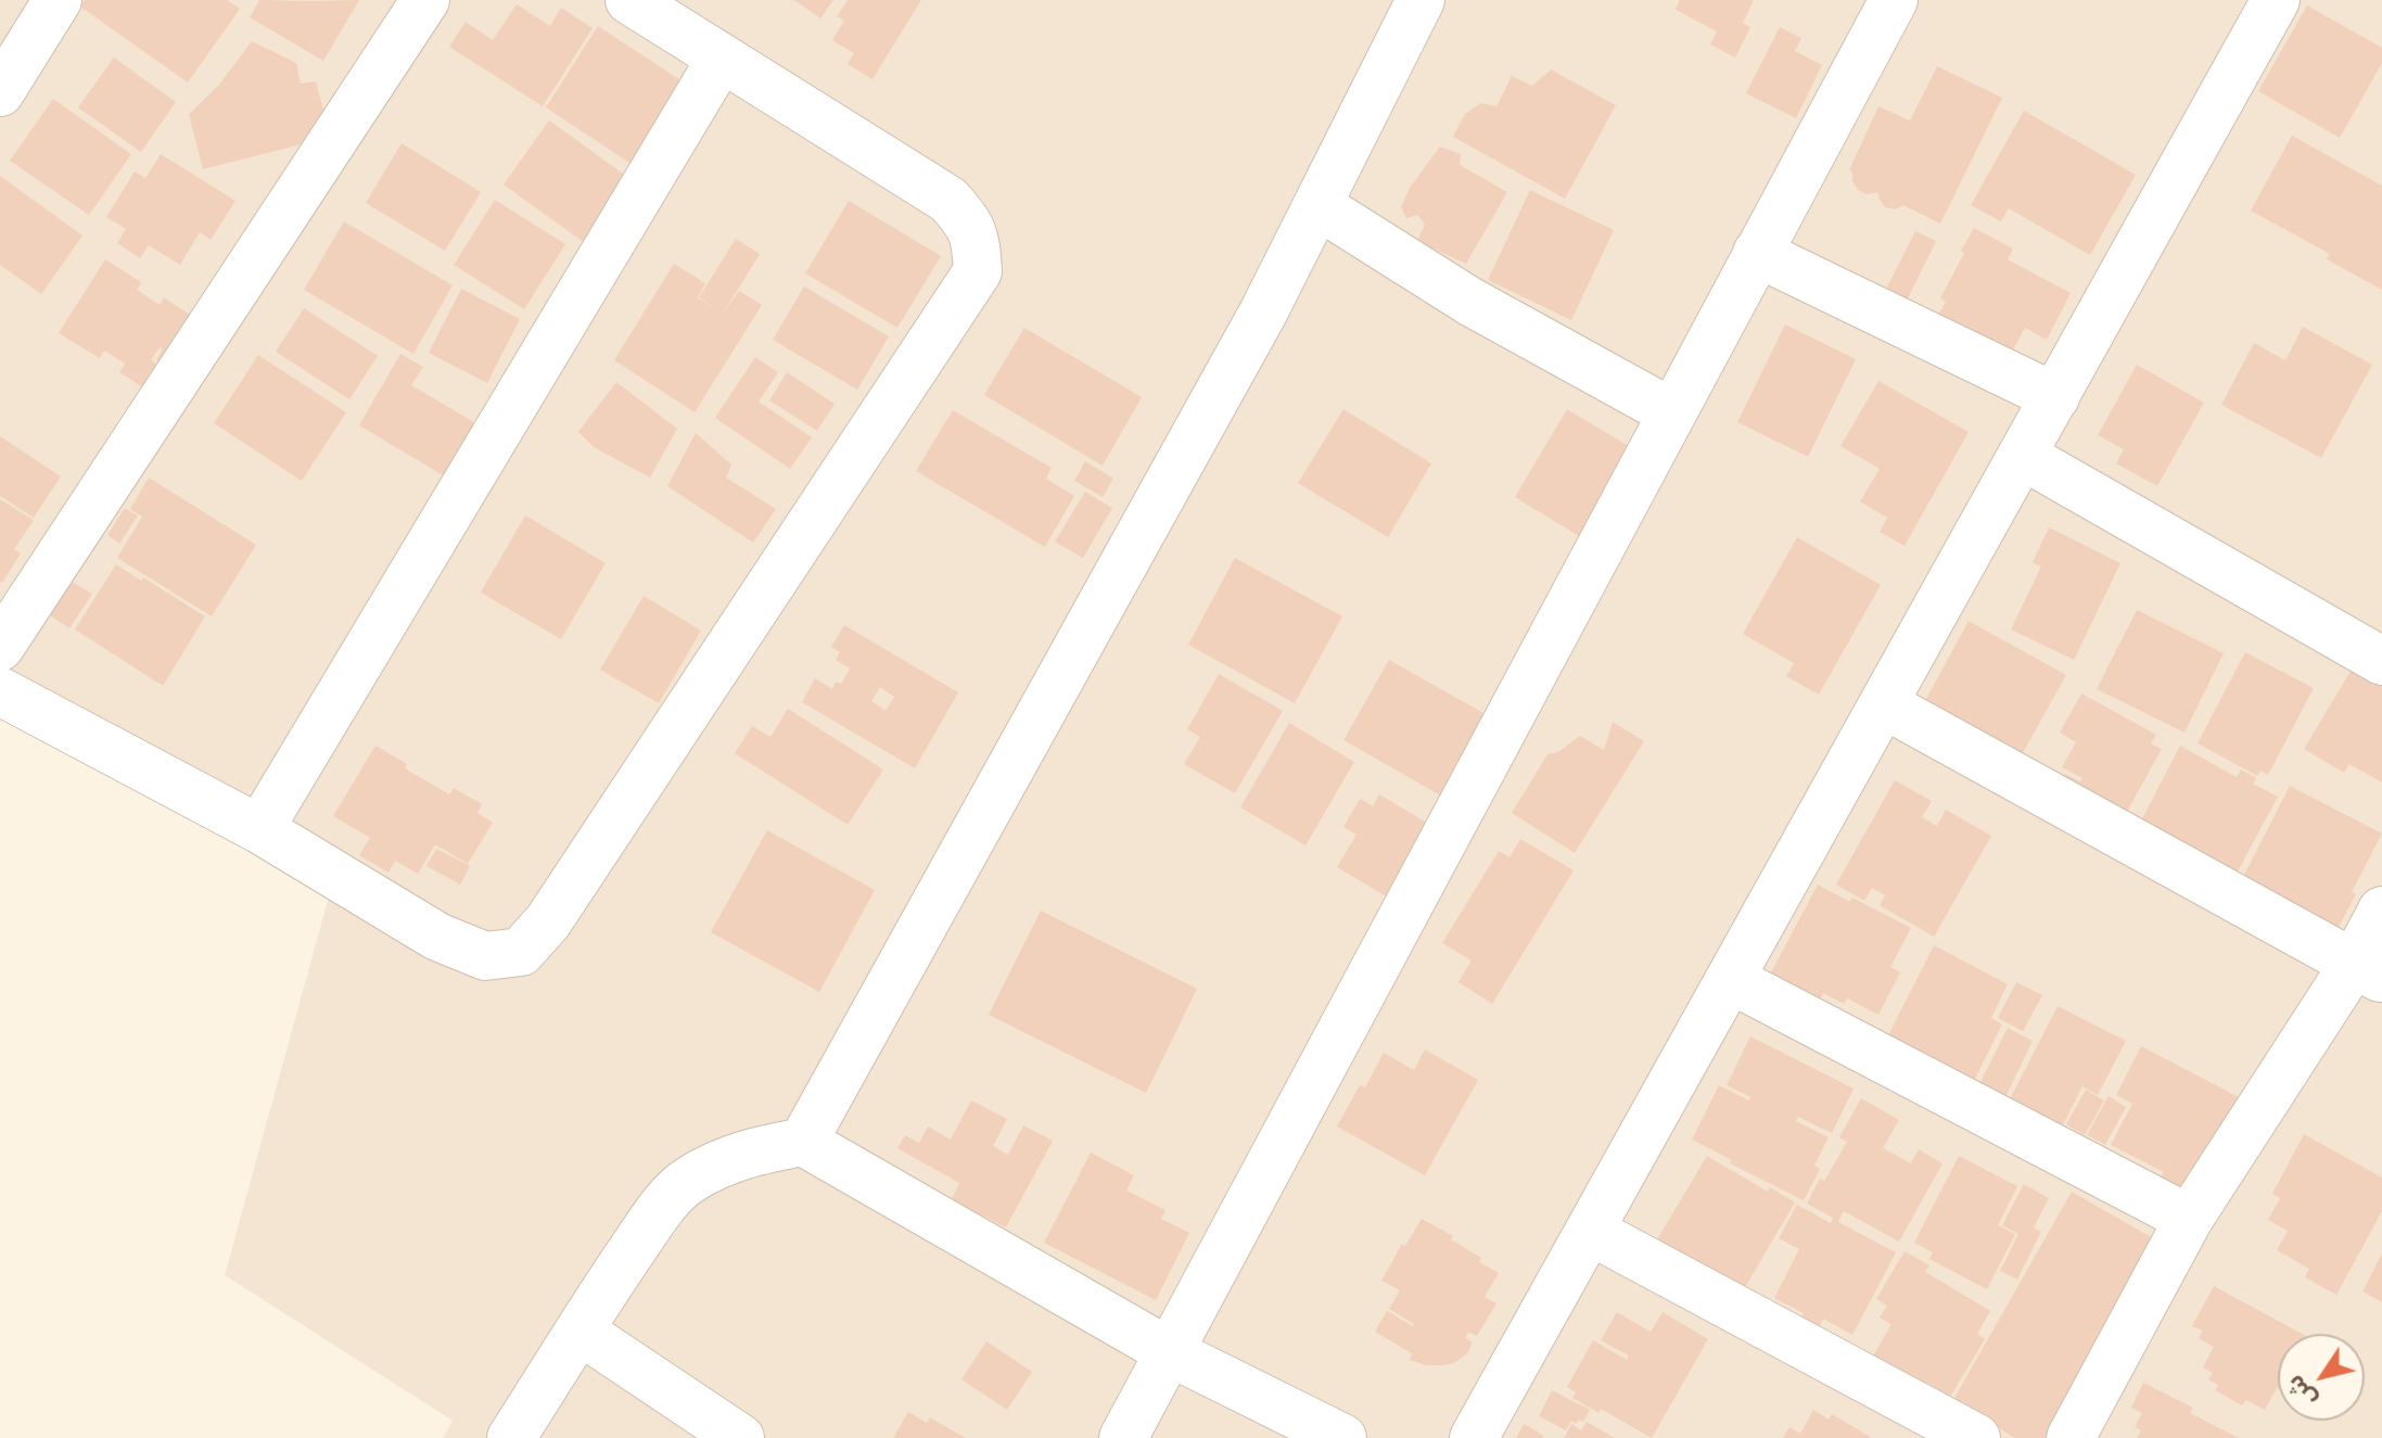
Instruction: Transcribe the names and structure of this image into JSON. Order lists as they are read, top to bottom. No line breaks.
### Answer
{"north":"bottom left"}
